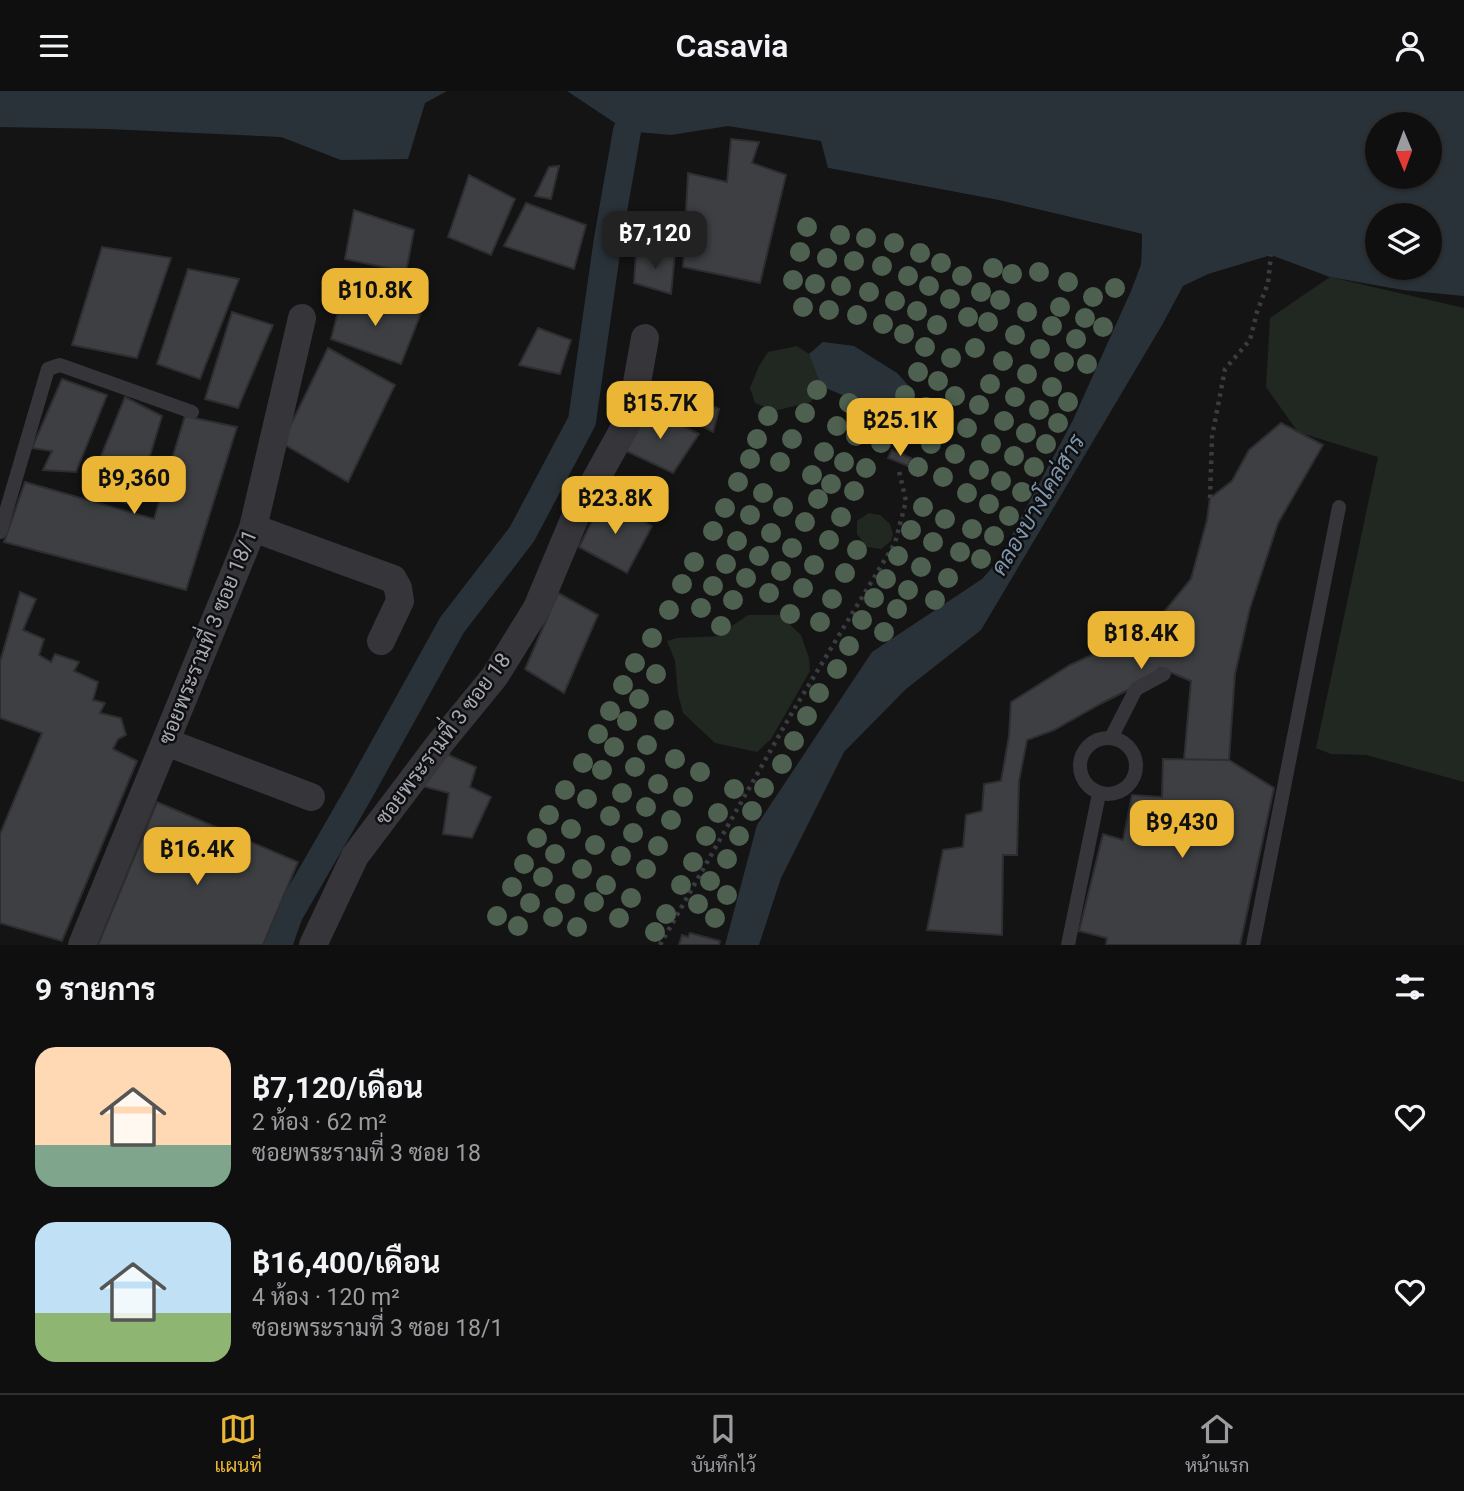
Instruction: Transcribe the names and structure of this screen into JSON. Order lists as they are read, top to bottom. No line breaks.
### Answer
{"streets":{"street":["ซอยพระรามที่ 3 ซอย 18/1","ซอยพระรามที่ 3 ซอย 18"]},"water":["คลองบางโคล่สาร"],"north":"bottom","page":{"header":"Casavia","price":["฿7,120","฿10.8K","฿15.7K","฿25.1K","฿9,360","฿23.8K","฿18.4K","฿9,430","฿16.4K"],"heading":"9 รายการ","list":[{"name":"฿7,120/เดือน","note":"2 ห้อง · 62 m² · ซอยพระรามที่ 3 ซอย 18"},{"name":"฿16,400/เดือน","note":"4 ห้อง · 120 m² · ซอยพระรามที่ 3 ซอย 18/1"}],"tabs":["แผนที่","บันทึกไว้","หน้าแรก"]}}
